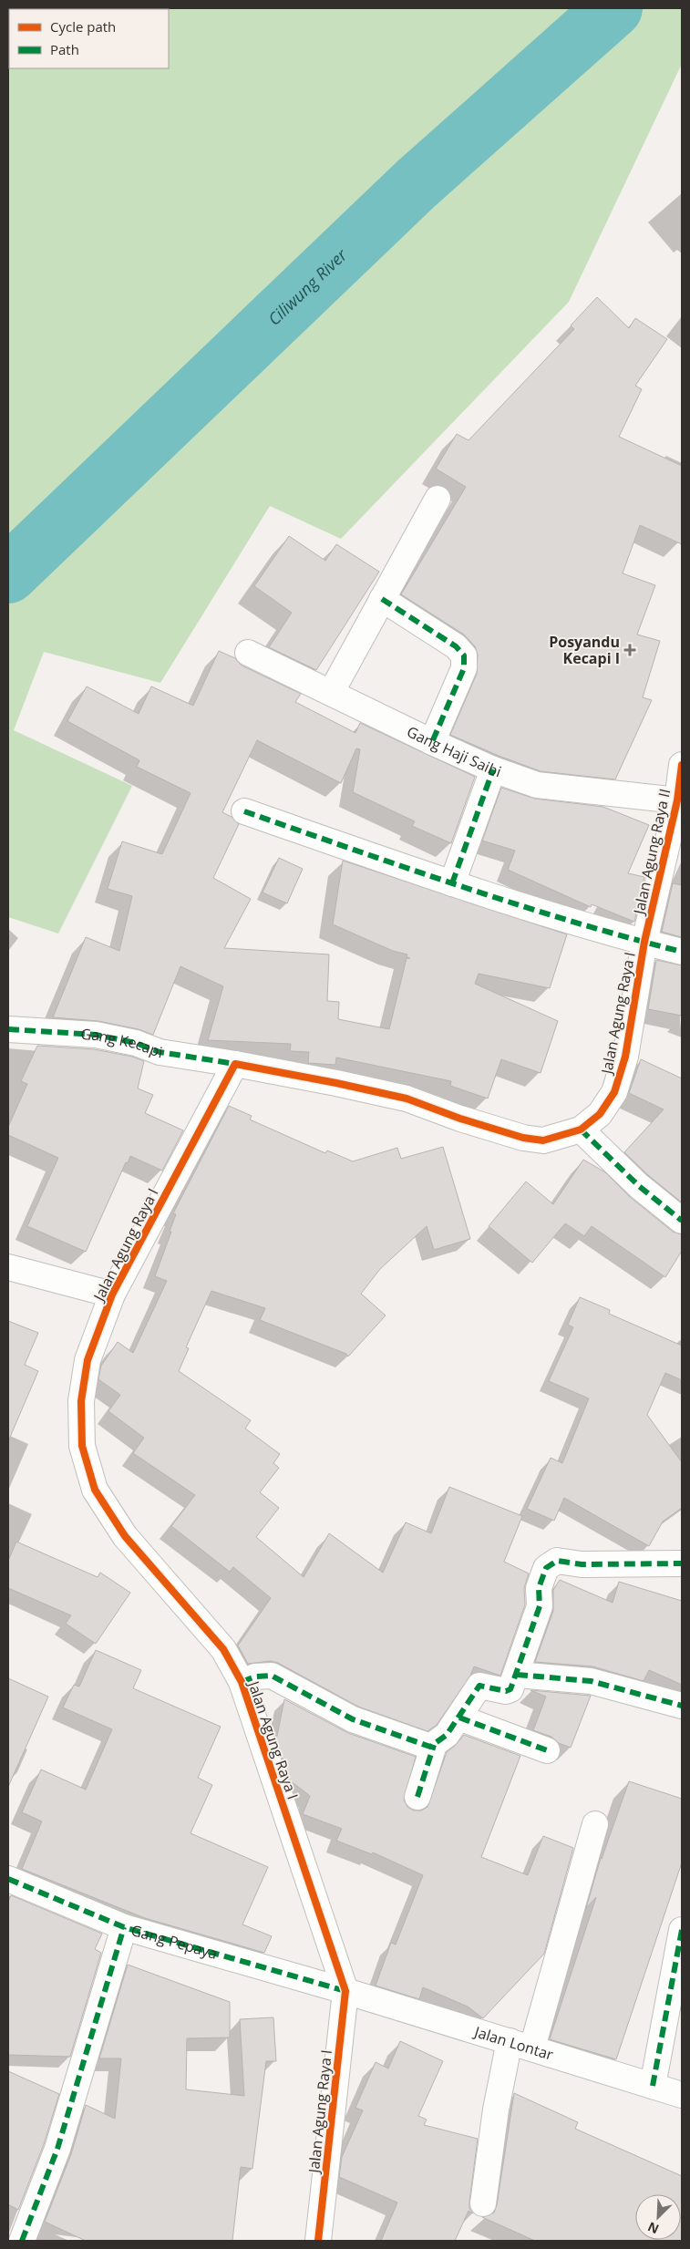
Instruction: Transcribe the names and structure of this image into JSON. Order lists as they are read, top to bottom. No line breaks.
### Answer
{"streets":{"street":["Gang Haji Saibi","Jalan Agung Raya II","Jalan Agung Raya I","Gang Kecapi","Gang Pepaya","Jalan Lontar"]},"crossings":[["Gang Haji Saibi","Jalan Agung Raya II"],["Jalan Agung Raya II","Jalan Agung Raya I"],["Jalan Agung Raya I","Gang Kecapi"],["Jalan Agung Raya I","Gang Pepaya"],["Jalan Agung Raya I","Jalan Lontar"],["Gang Pepaya","Jalan Lontar"]],"water":["Ciliwung River"],"places":{"health":["Posyandu Kecapi I"]},"legend":["Cycle path","Path"],"north":"bottom left"}
